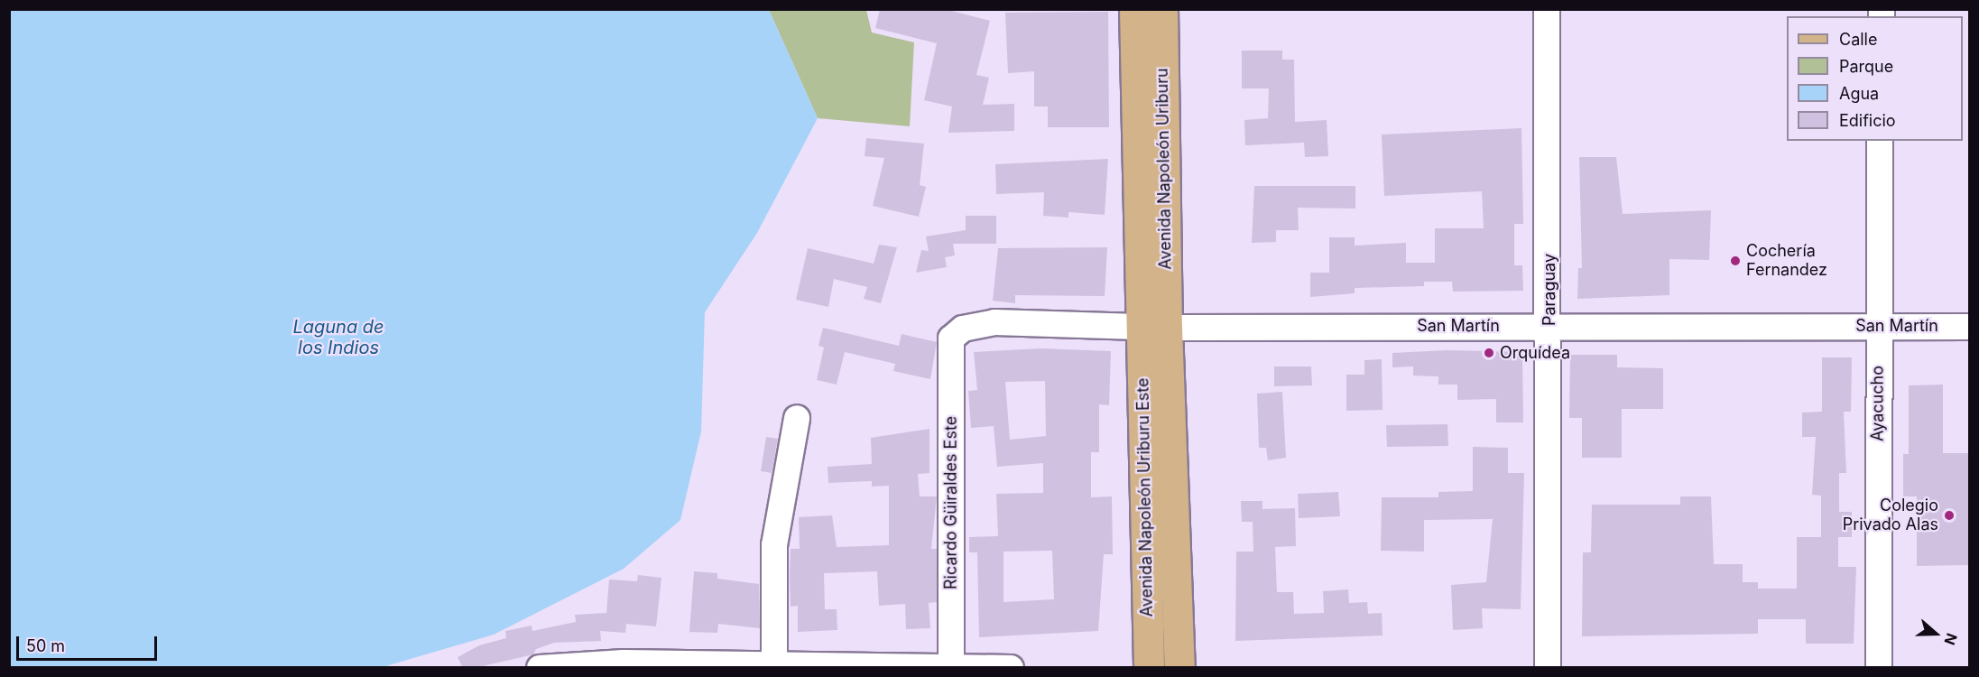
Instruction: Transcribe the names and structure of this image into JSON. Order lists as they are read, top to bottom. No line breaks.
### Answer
{"streets":{"main road":["Avenida Napoleón Uriburu","Avenida Napoleón Uriburu Este"],"street":["Paraguay","San Martín","Ayacucho","Ricardo Güiraldes Este"]},"crossings":[["Avenida Napoleón Uriburu","San Martín"],["Avenida Napoleón Uriburu","Avenida Napoleón Uriburu Este"],["Paraguay","San Martín"],["San Martín","Ayacucho"],["San Martín","Avenida Napoleón Uriburu Este"],["San Martín","Ricardo Güiraldes Este"]],"water":["Laguna de los Indios"],"places":["Cochería Fernandez","Orquídea","Colegio Privado Alas"],"legend":["Calle","Parque","Agua","Edificio"],"scale_bar":"50 m","north":"right"}
